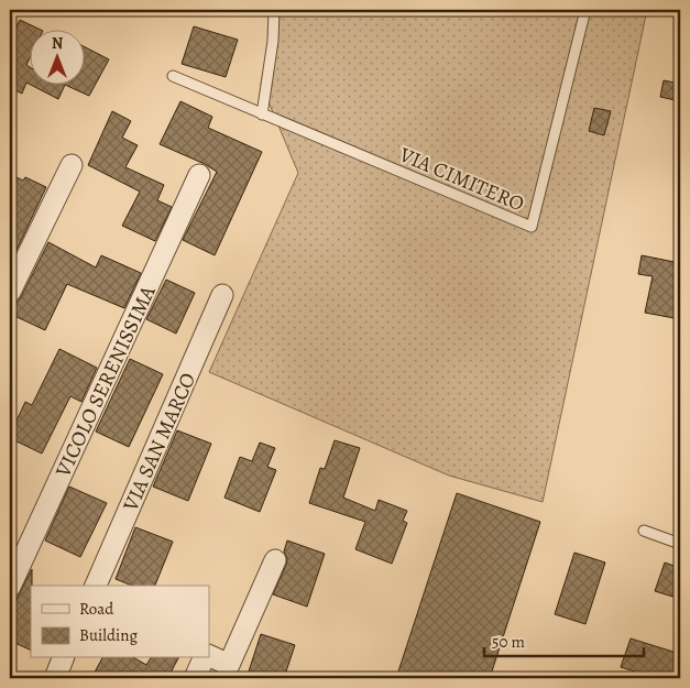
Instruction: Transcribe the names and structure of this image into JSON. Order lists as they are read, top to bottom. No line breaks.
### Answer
{"streets":{"street":["VICOLO SERENISSIMA","VIA SAN MARCO"],"lane":["VIA CIMITERO"]},"legend":["Road","Building"],"scale_bar":"50 m","north":"top"}
